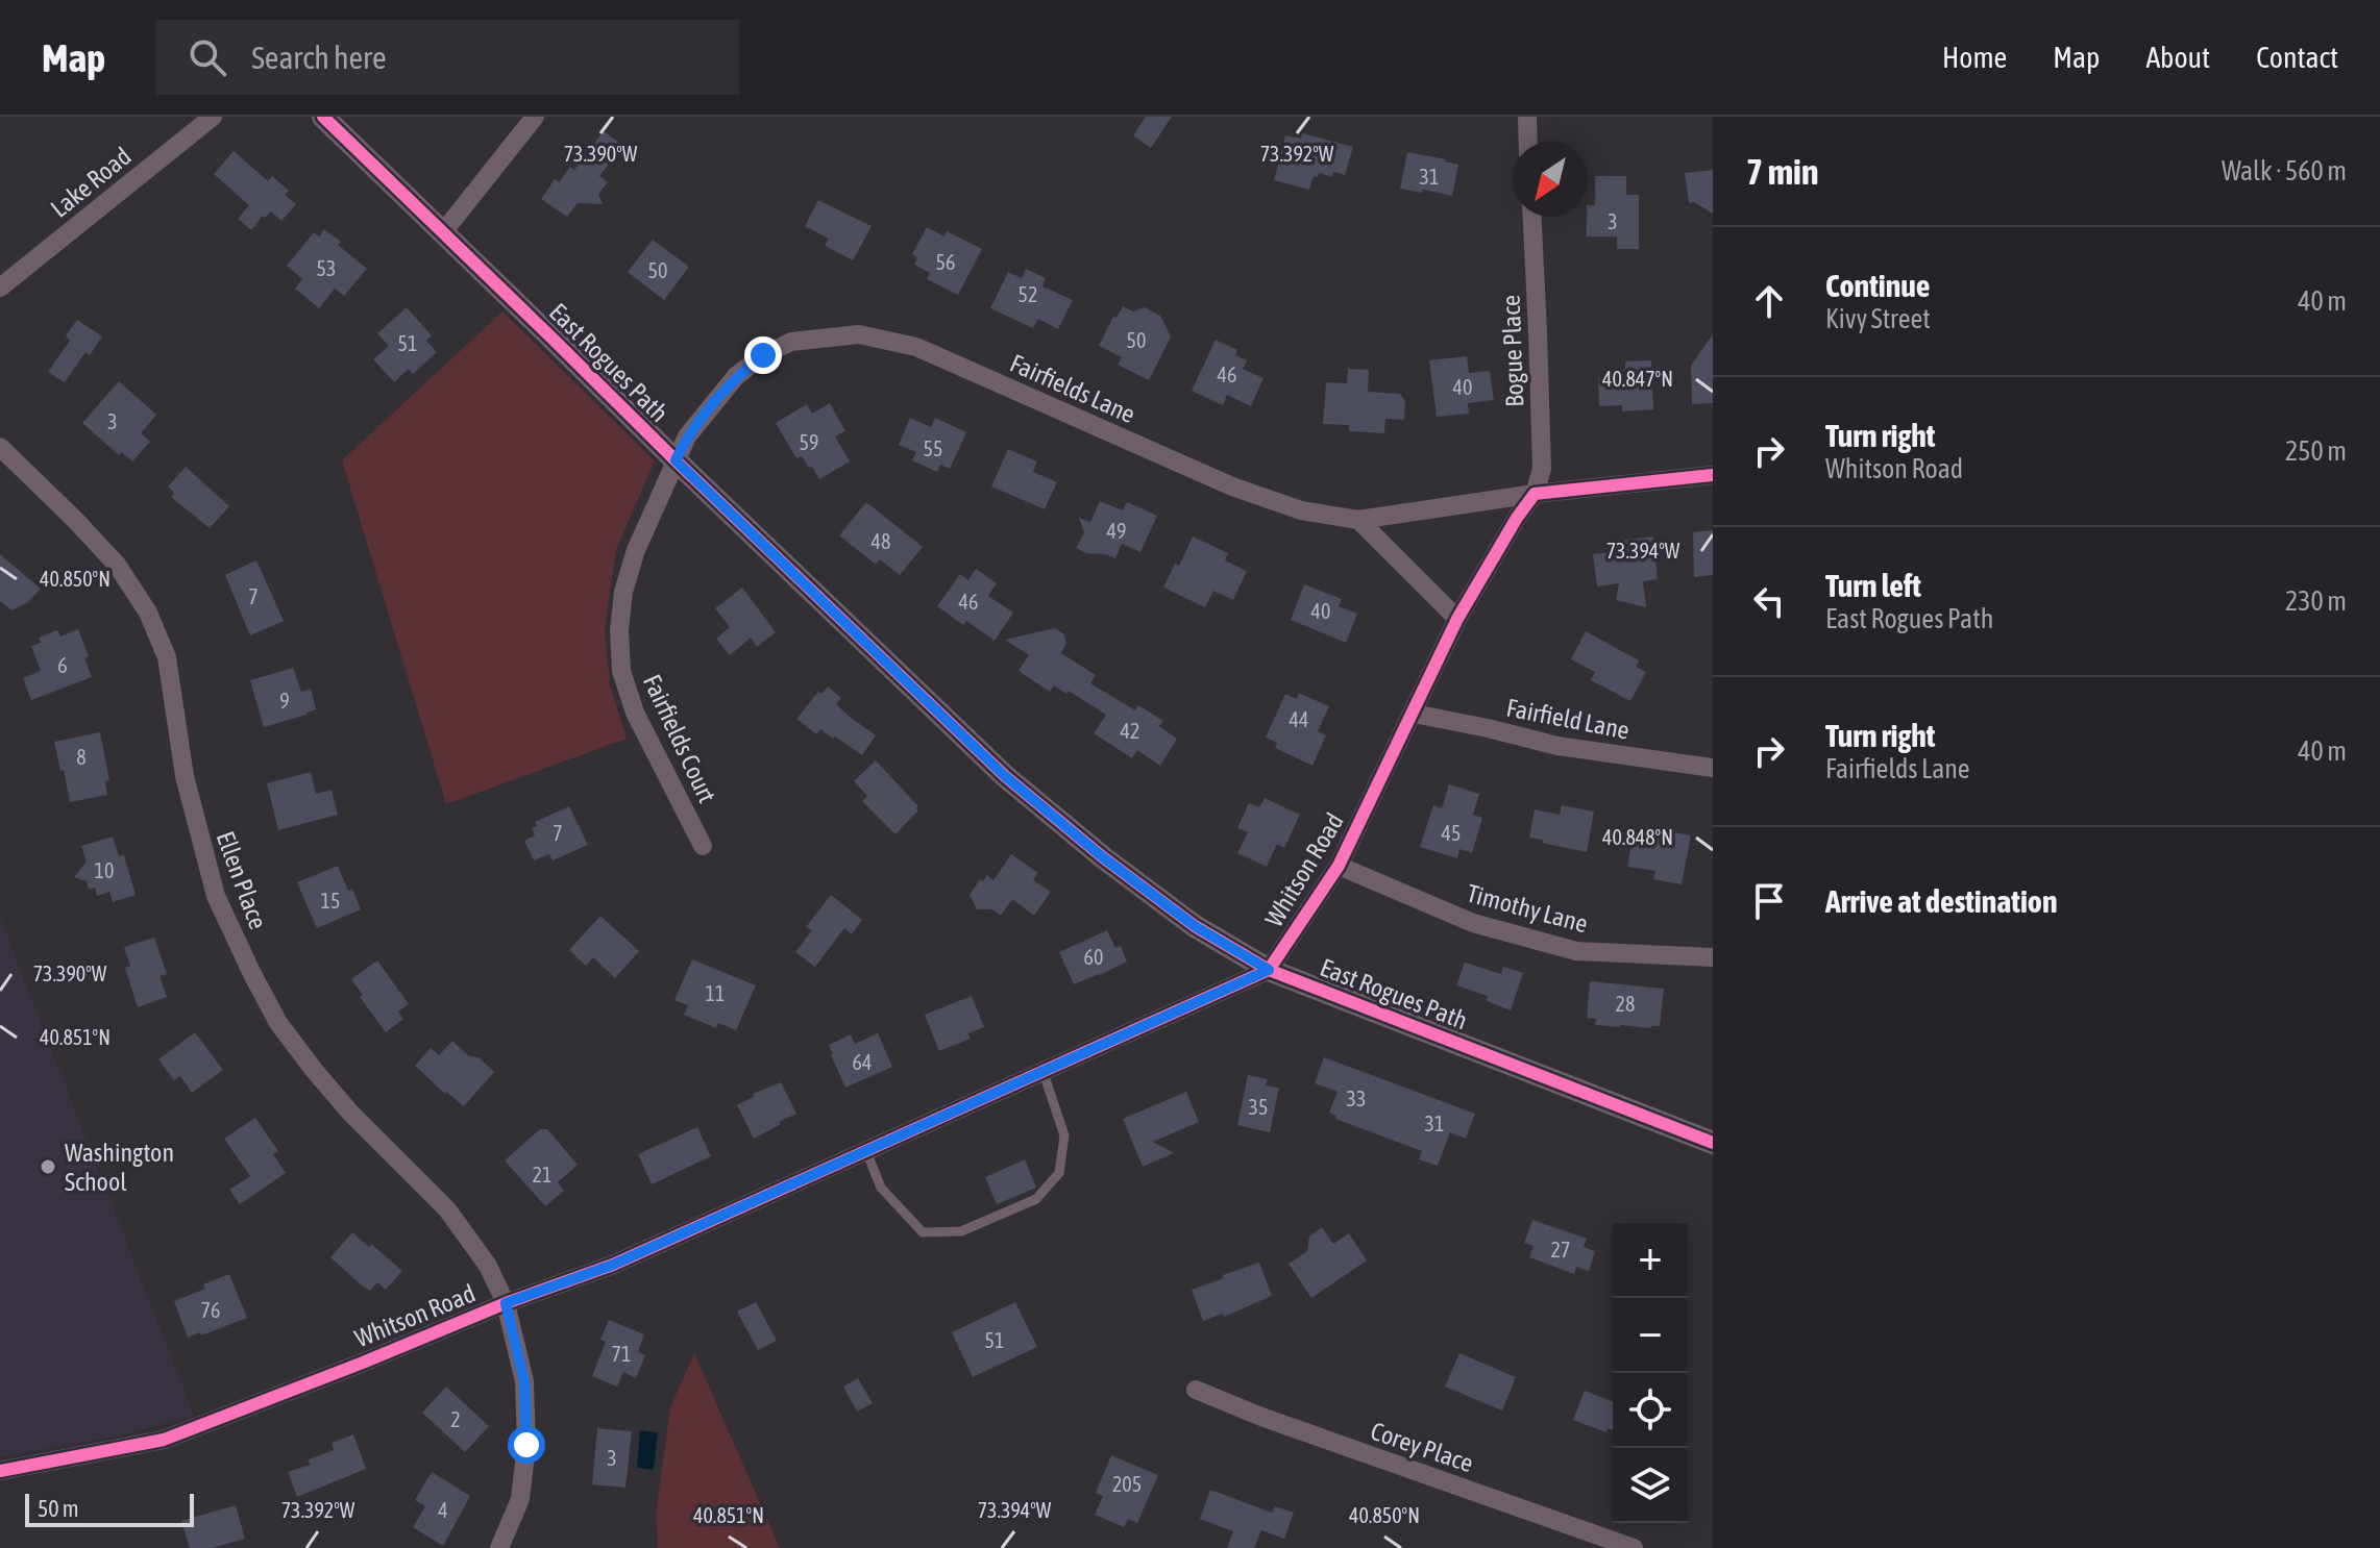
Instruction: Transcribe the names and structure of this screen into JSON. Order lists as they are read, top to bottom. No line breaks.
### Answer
{"streets":{"street":["Lake Road","Bogue Place","East Rogues Path","Fairfields Lane","Fairfield Lane","Fairfields Court","Whitson Road","Ellen Place","Timothy Lane","Corey Place"]},"crossings":[["Bogue Place","Whitson Road"],["East Rogues Path","Fairfields Lane"],["East Rogues Path","Fairfields Court"],["East Rogues Path","Whitson Road"],["Fairfields Lane","Fairfields Court"],["Fairfield Lane","Whitson Road"],["Whitson Road","Ellen Place"],["Whitson Road","Timothy Lane"]],"places":["Washington School"],"house_numbers":["31","3","56","53","50","52","50","51","46","40","3","59","55","49","48","7","46","40","6","9","44","42","8","7","45","10","15","60","11","28","64","33","35","31","21","27","76","51","71","2","3","205","4"],"scale_bar":"50 m","north":"bottom left","page":{"header":"Map","search":"Search here","nav":["Home","Map","About","Contact"],"heading":["7 min","Walk · 560 m"],"list":[["Continue","Kivy Street","40 m"],["Turn right","Whitson Road","250 m"],["Turn left","East Rogues Path","230 m"],["Turn right","Fairfields Lane","40 m"],"Arrive at destination"],"map_buttons":["+","−"],"scale":"50 m"},"coordinates":["73.390°W","73.392°W","40.847°N","73.394°W","40.850°N","40.848°N","40.851°N"]}
